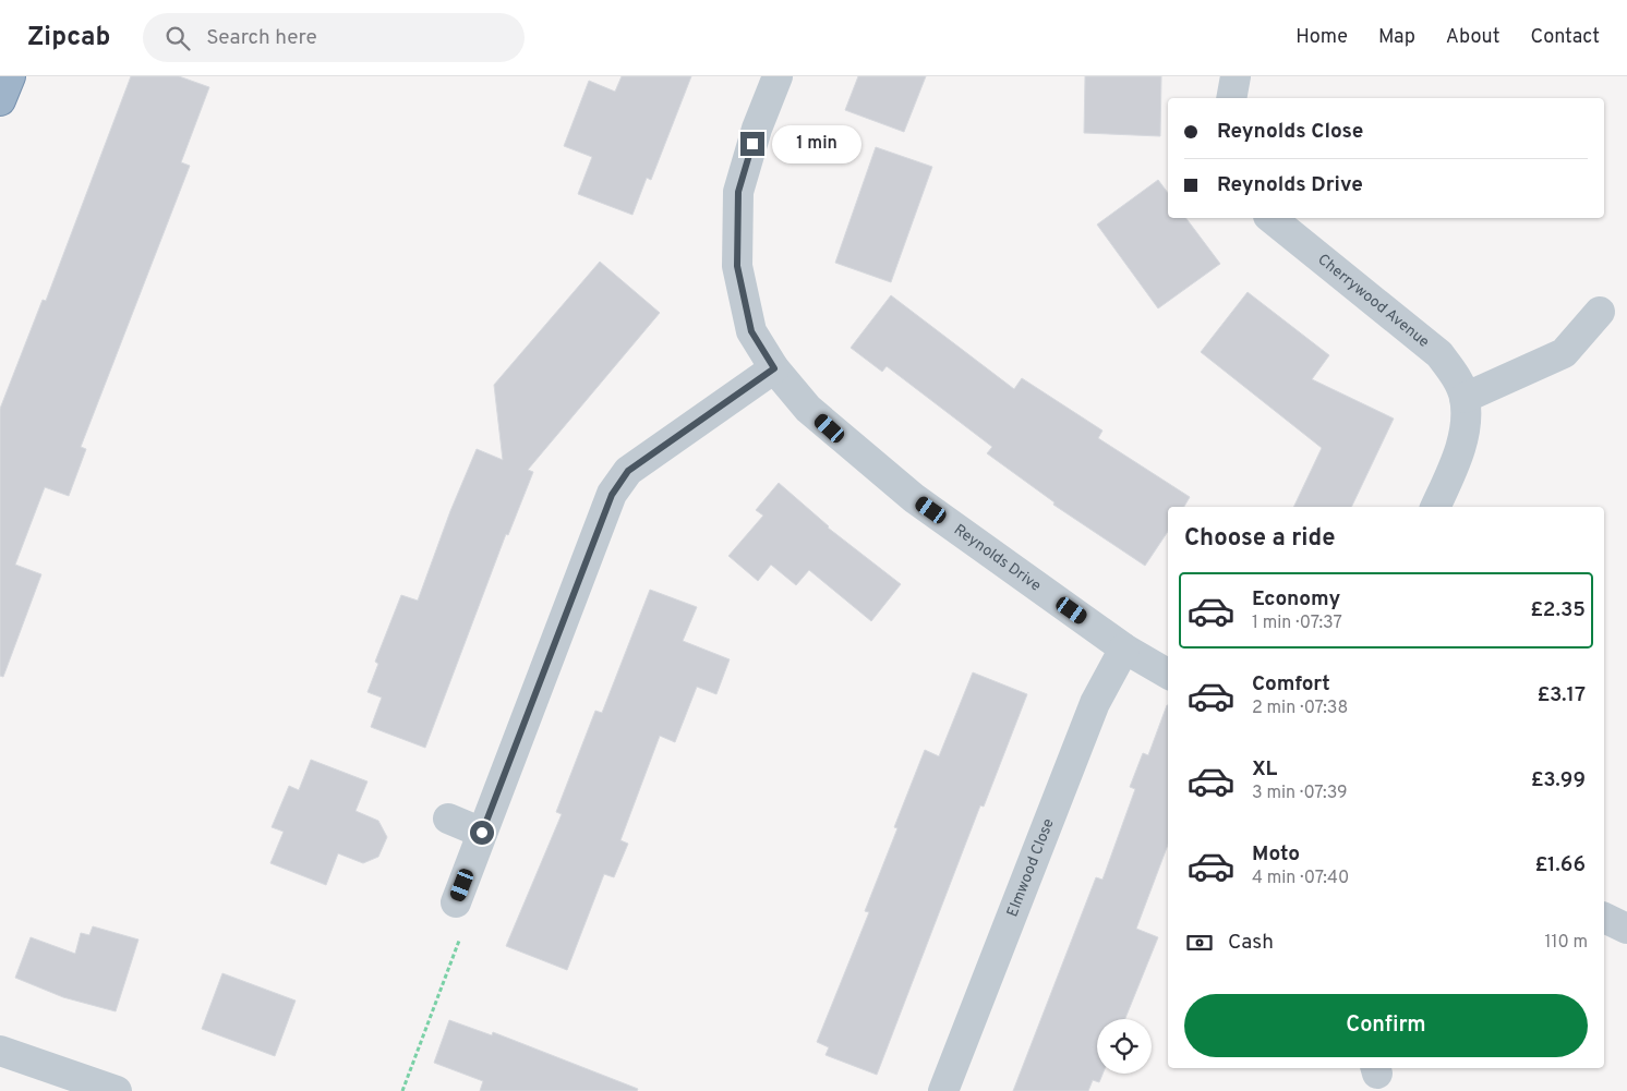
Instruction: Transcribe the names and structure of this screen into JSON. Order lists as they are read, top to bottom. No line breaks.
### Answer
{"streets":{"street":["Cherrywood Avenue","Reynolds Drive","Elmwood Close"]},"crossings":[["Reynolds Drive","Elmwood Close"]],"page":{"header":"Zipcab","search":"Search here","nav":["Home","Map","About","Contact"],"banner":["Reynolds Close","Reynolds Drive"],"bubble":"1 min","heading":"Choose a ride","list":[{"name":"Economy","note":"1 min · 07:37","value":"£2.35"},{"name":"Comfort","note":"2 min · 07:38","value":"£3.17"},{"name":"XL","note":"3 min · 07:39","value":"£3.99"},{"name":"Moto","note":"4 min · 07:40","value":"£1.66"}],"pay":["Cash","110 m"],"buttons":"Confirm"}}
